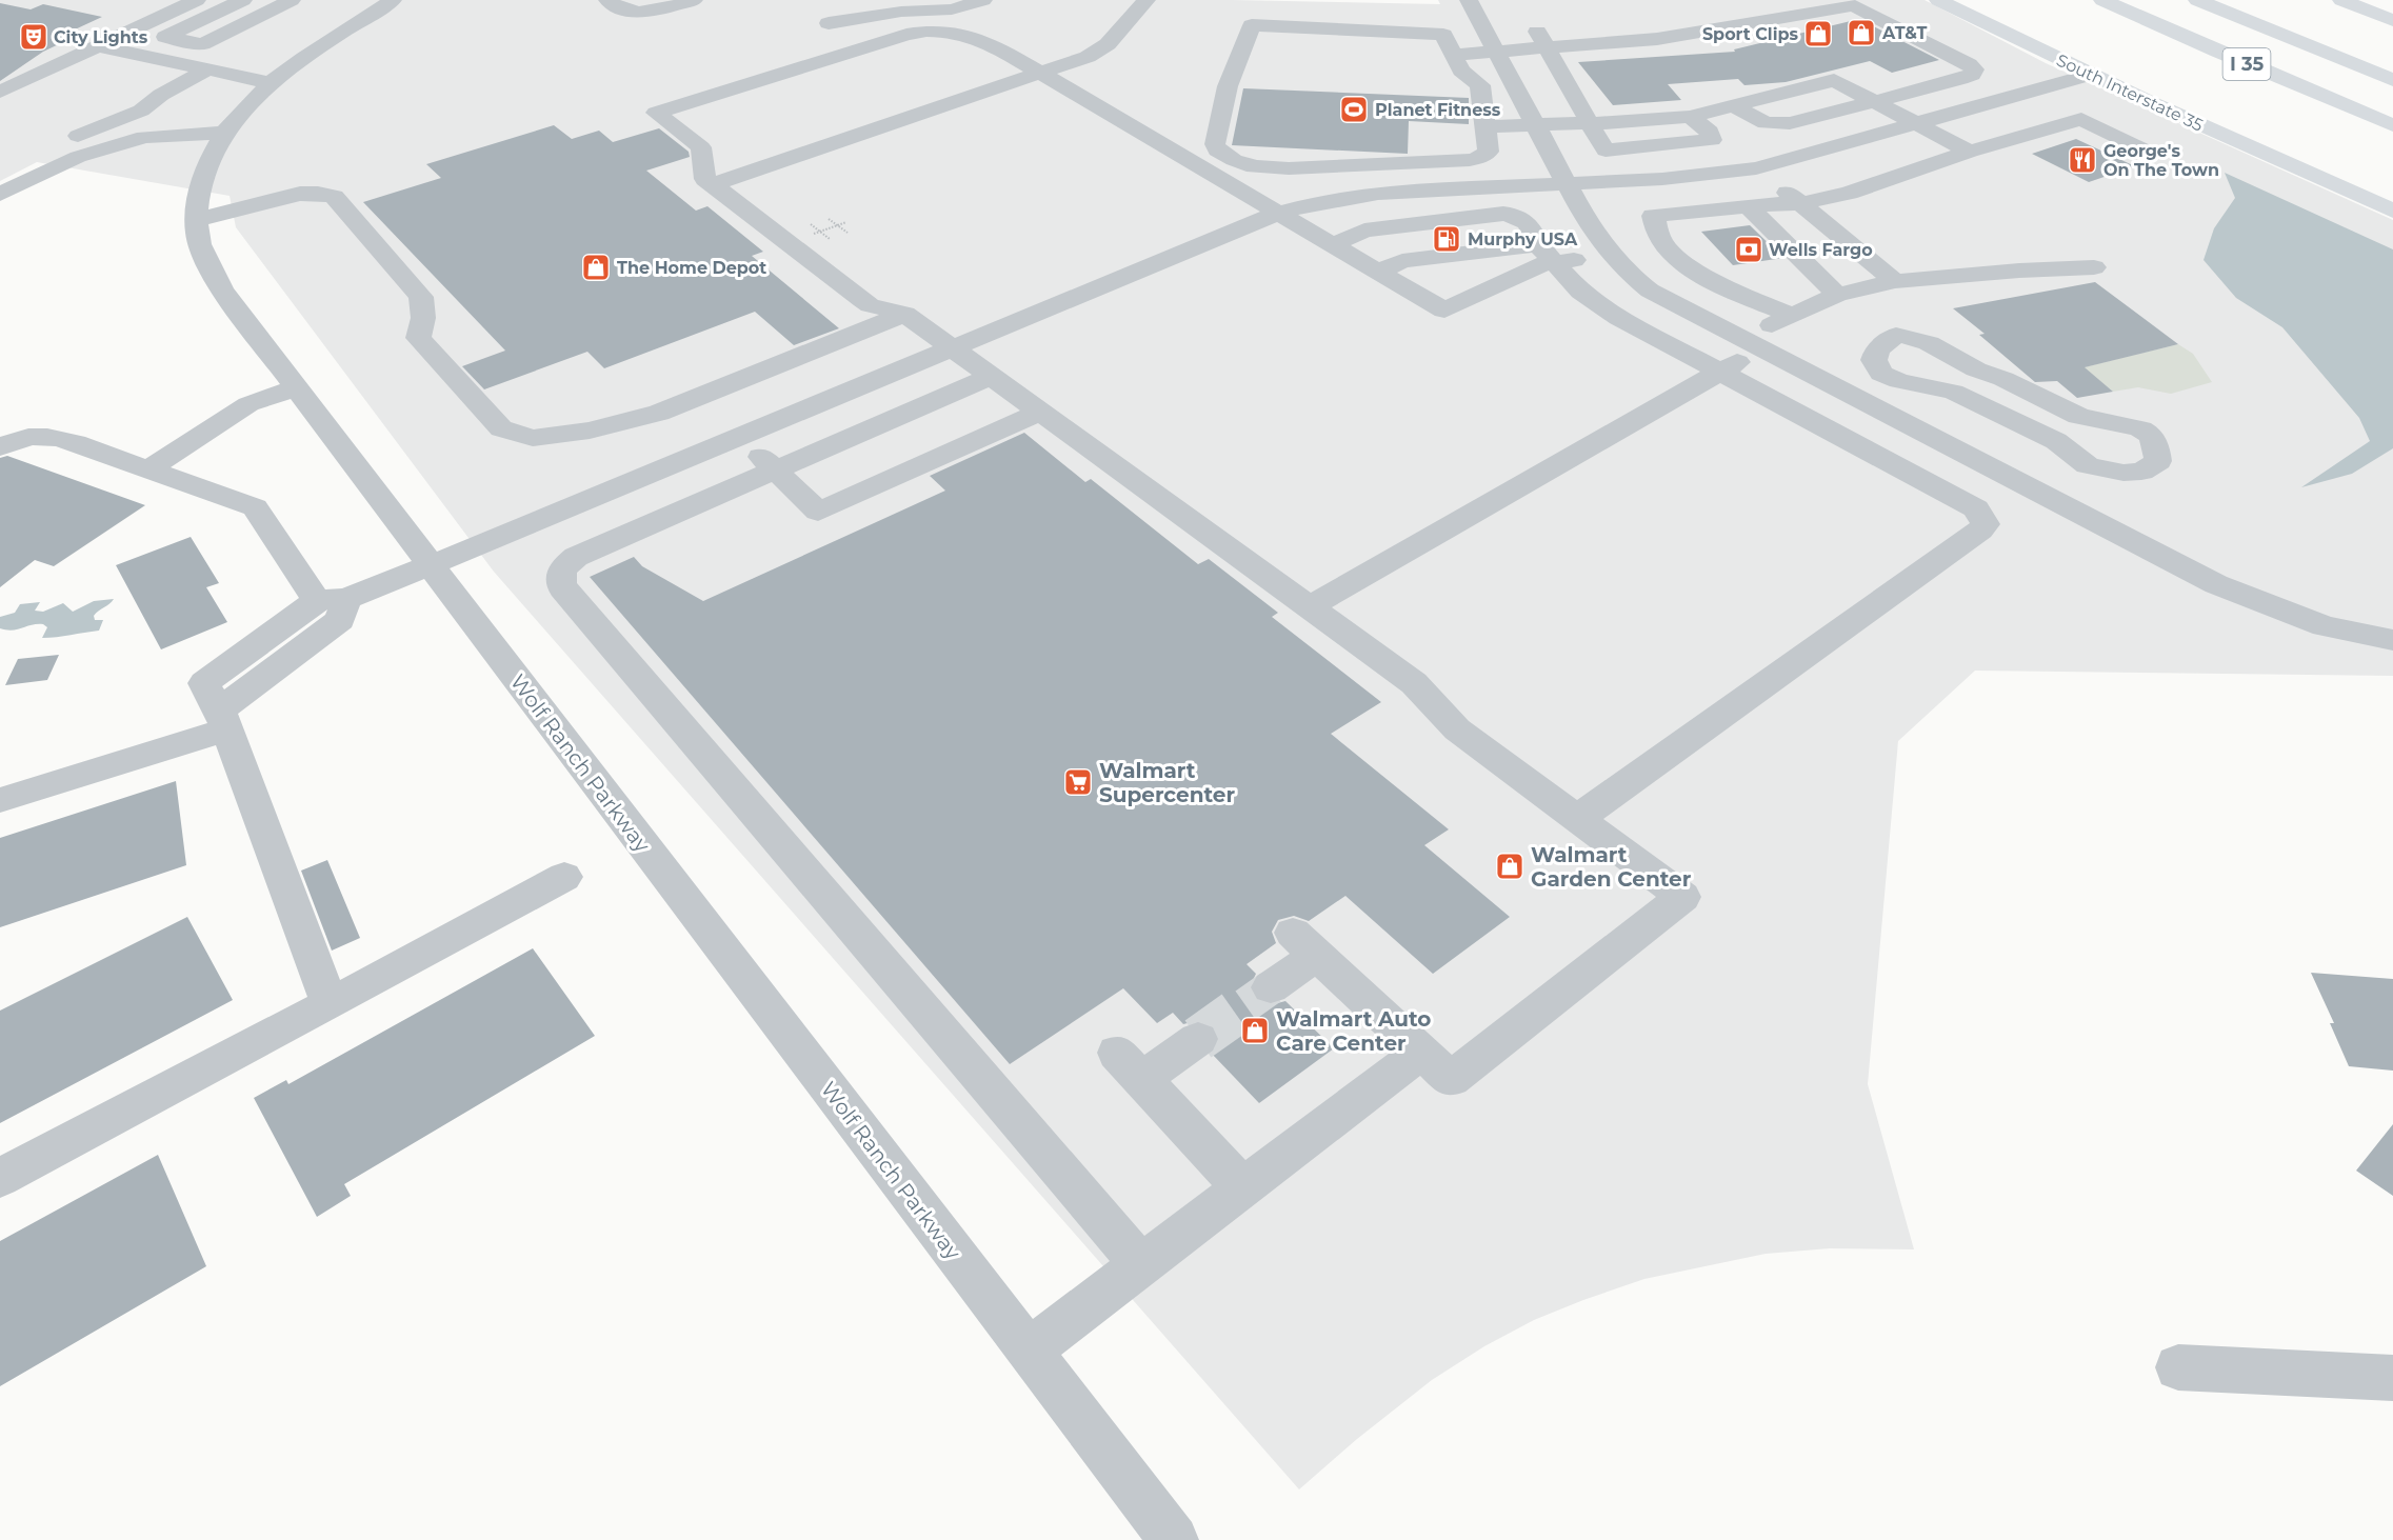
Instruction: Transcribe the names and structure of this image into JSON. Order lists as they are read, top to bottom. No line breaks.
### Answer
{"streets":{"main road":["I 35","South Interstate 35"],"street":["Wolf Ranch Parkway"]},"places":{"shop":["AT&T","Sport Clips","The Home Depot","Walmart Garden Center","Walmart Auto Care Center"],"theatre":["City Lights"],"sports":["Planet Fitness"],"restaurant":["George's On The Town"],"fuel station":["Murphy USA"],"bank":["Wells Fargo"],"supermarket":["Walmart Supercenter"]}}
